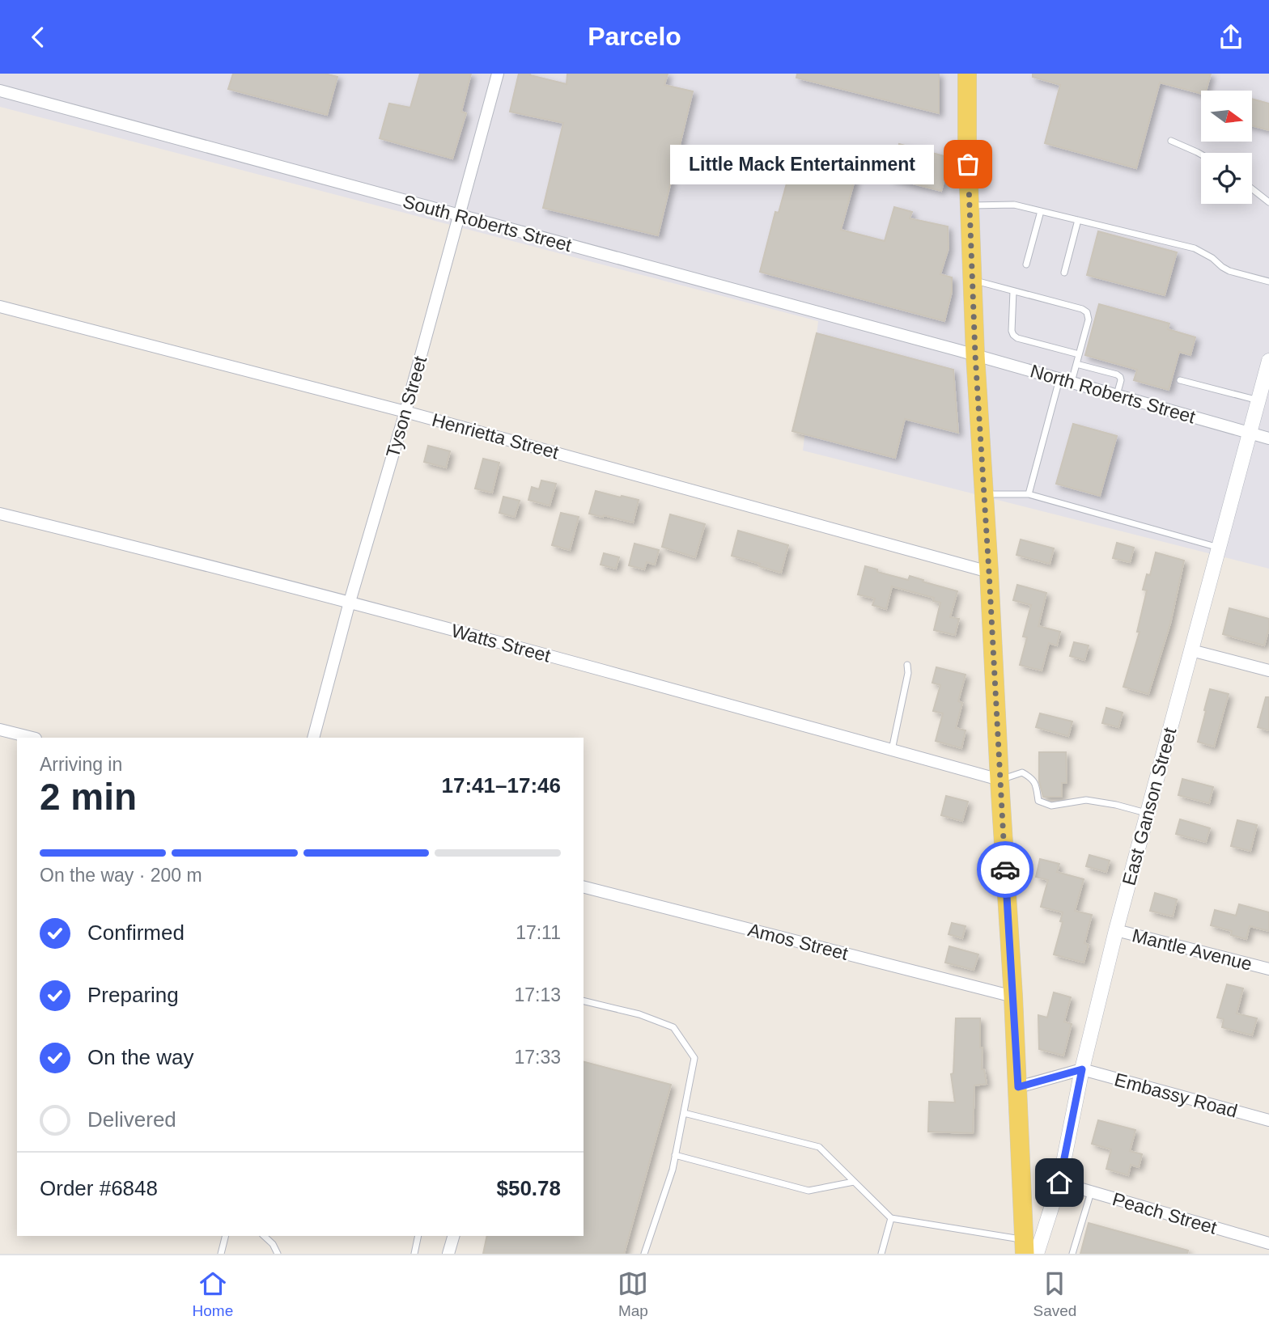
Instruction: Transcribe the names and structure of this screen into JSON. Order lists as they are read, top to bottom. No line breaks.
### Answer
{"streets":{"street":["South Roberts Street","North Roberts Street","Tyson Street","Henrietta Street","Watts Street","East Ganson Street","Amos Street","Mantle Avenue","Embassy Road","Peach Street"]},"crossings":[["South Roberts Street","North Roberts Street"],["South Roberts Street","Tyson Street"],["North Roberts Street","East Ganson Street"],["Tyson Street","Henrietta Street"],["Tyson Street","Watts Street"],["East Ganson Street","Mantle Avenue"],["East Ganson Street","Embassy Road"],["East Ganson Street","Peach Street"]],"places":["Little Mack Entertainment"],"north":"right","page":{"header":"Parcelo","bubble":"Little Mack Entertainment","heading":["2 min","Arriving in","17:41–17:46"],"panel":["Order #6848","$50.78"],"bar":"On the way · 200 m","list":[["Confirmed","17:11"],["Preparing","17:13"],["On the way","17:33"],"Delivered"],"tabs":["Home","Map","Saved"]}}
